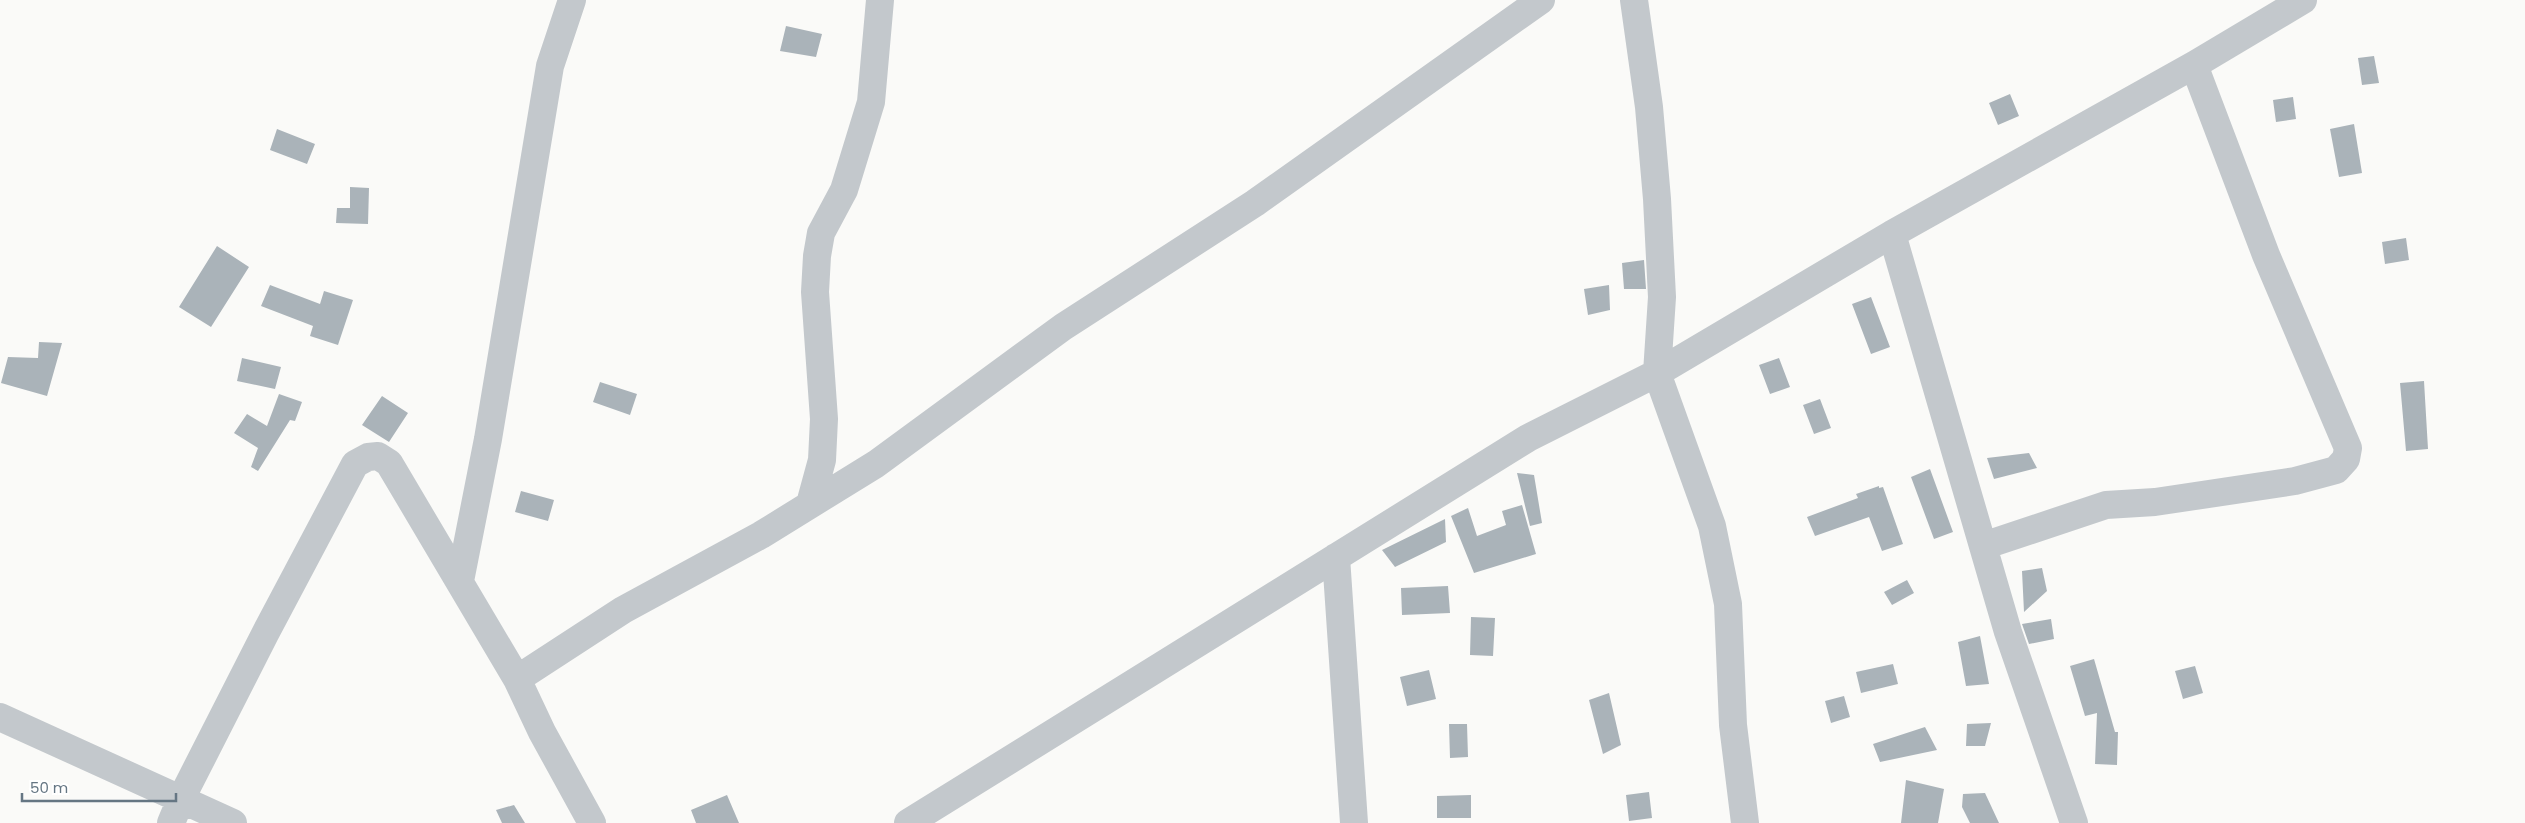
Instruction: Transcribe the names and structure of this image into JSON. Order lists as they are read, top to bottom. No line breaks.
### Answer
{"scale_bar":"50 m"}
